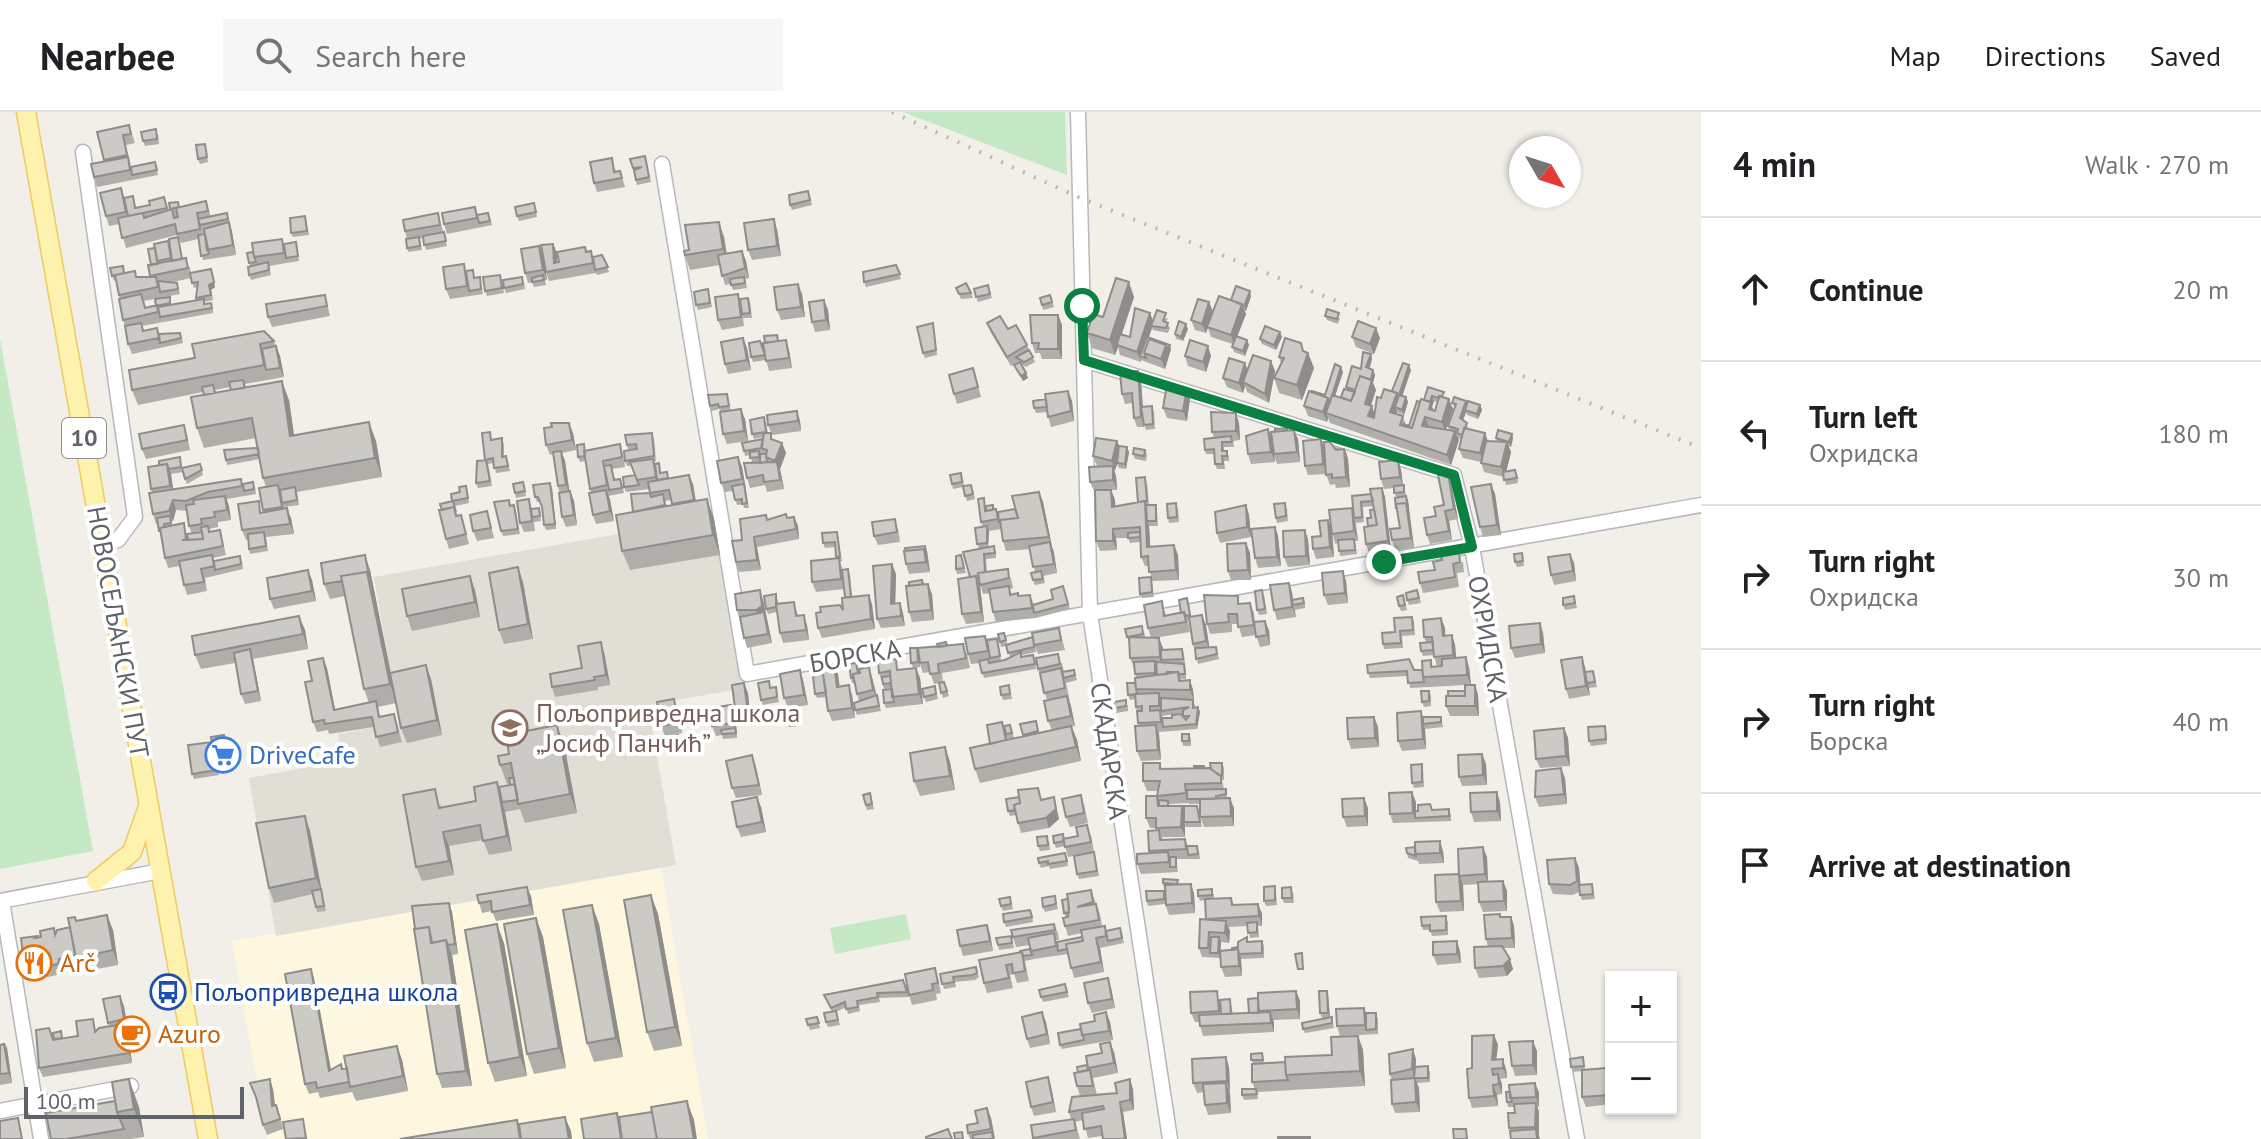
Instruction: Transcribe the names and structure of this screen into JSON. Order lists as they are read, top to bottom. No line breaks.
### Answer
{"streets":{"main road":["10","НОВОСЕЉАНСКИ ПУТ"],"street":["ОХРИДСКА","БОРСКА","СКАДАРСКА"]},"crossings":[["ОХРИДСКА","БОРСКА"],["ОХРИДСКА","СКАДАРСКА"],["БОРСКА","СКАДАРСКА"]],"places":{"school or university":["Пољопривредна школа „Јосиф Панчић”"],"supermarket":["DriveCafe"],"restaurant":["Arč"],"bus stop":["Пољопривредна школа"],"cafe":["Azuro"]},"scale_bar":"100 m","north":"bottom right","page":{"header":"Nearbee","search":"Search here","nav":["Map","Directions","Saved"],"heading":["4 min","Walk · 270 m"],"list":[["Continue","20 m"],["Turn left","Охридска","180 m"],["Turn right","Охридска","30 m"],["Turn right","Борска","40 m"],"Arrive at destination"],"map_buttons":["+","−"],"scale":"100 m"}}
